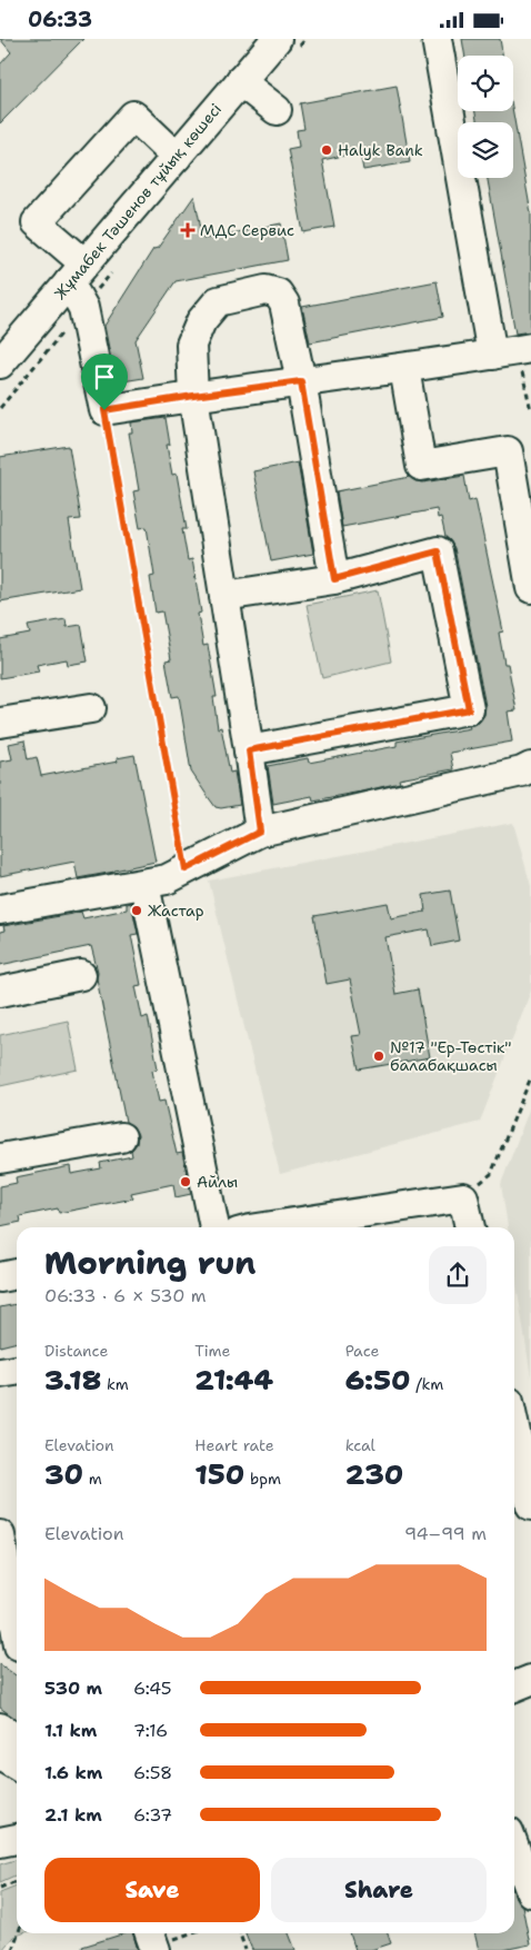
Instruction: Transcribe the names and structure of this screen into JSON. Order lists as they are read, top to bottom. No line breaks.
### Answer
{"streets":{"street":["Жұмабек Тәшенов тұйық көшесі"]},"places":{"other":["Halyk Bank","Жастар","№17 \"Ер-Төстік\" балабақшасы","Айлы"],"health":["МДС Сервис"]},"page":{"status":"06:33","heading":["Morning run","06:33 · 6 × 530 m"],"stats":[["Distance","3.18 km"],["Time","21:44"],["Pace","6:50 /km"],["Elevation","30 m"],["Heart rate","150 bpm"],["kcal","230"]],"chart":["Elevation","94–99 m"],"list":[{"name":"530 m","note":"6:45"},{"name":"1.1 km","note":"7:16"},{"name":"1.6 km","note":"6:58"},{"name":"2.1 km","note":"6:37"}],"buttons":["Save","Share"]}}
